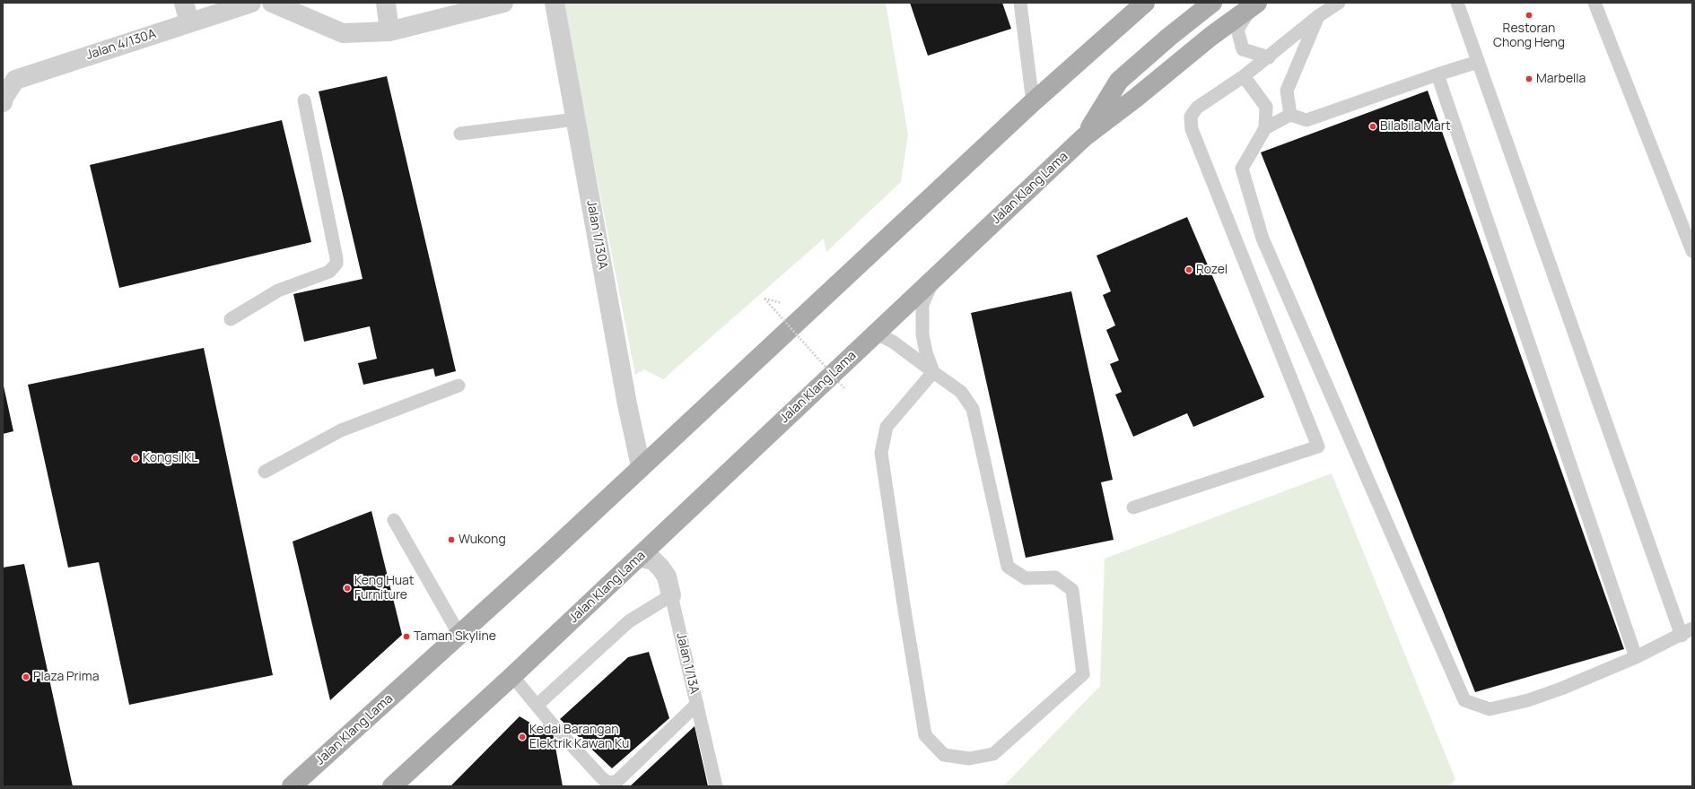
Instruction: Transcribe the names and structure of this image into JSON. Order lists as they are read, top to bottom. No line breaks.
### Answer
{"streets":{"main road":["Jalan Klang Lama"],"street":["Jalan 4/130A","Jalan 1/130A","Jalan 1/13A"]},"crossings":[["Jalan Klang Lama","Jalan 1/130A"],["Jalan Klang Lama","Jalan 1/13A"]],"places":["Restoran Chong Heng","Marbella","Bilabila Mart","Rozel","Kongsi KL","Wukong","Keng Huat Furniture","Taman Skyline","Plaza Prima","Kedai Barangan Elektrik Kawan Ku"]}
